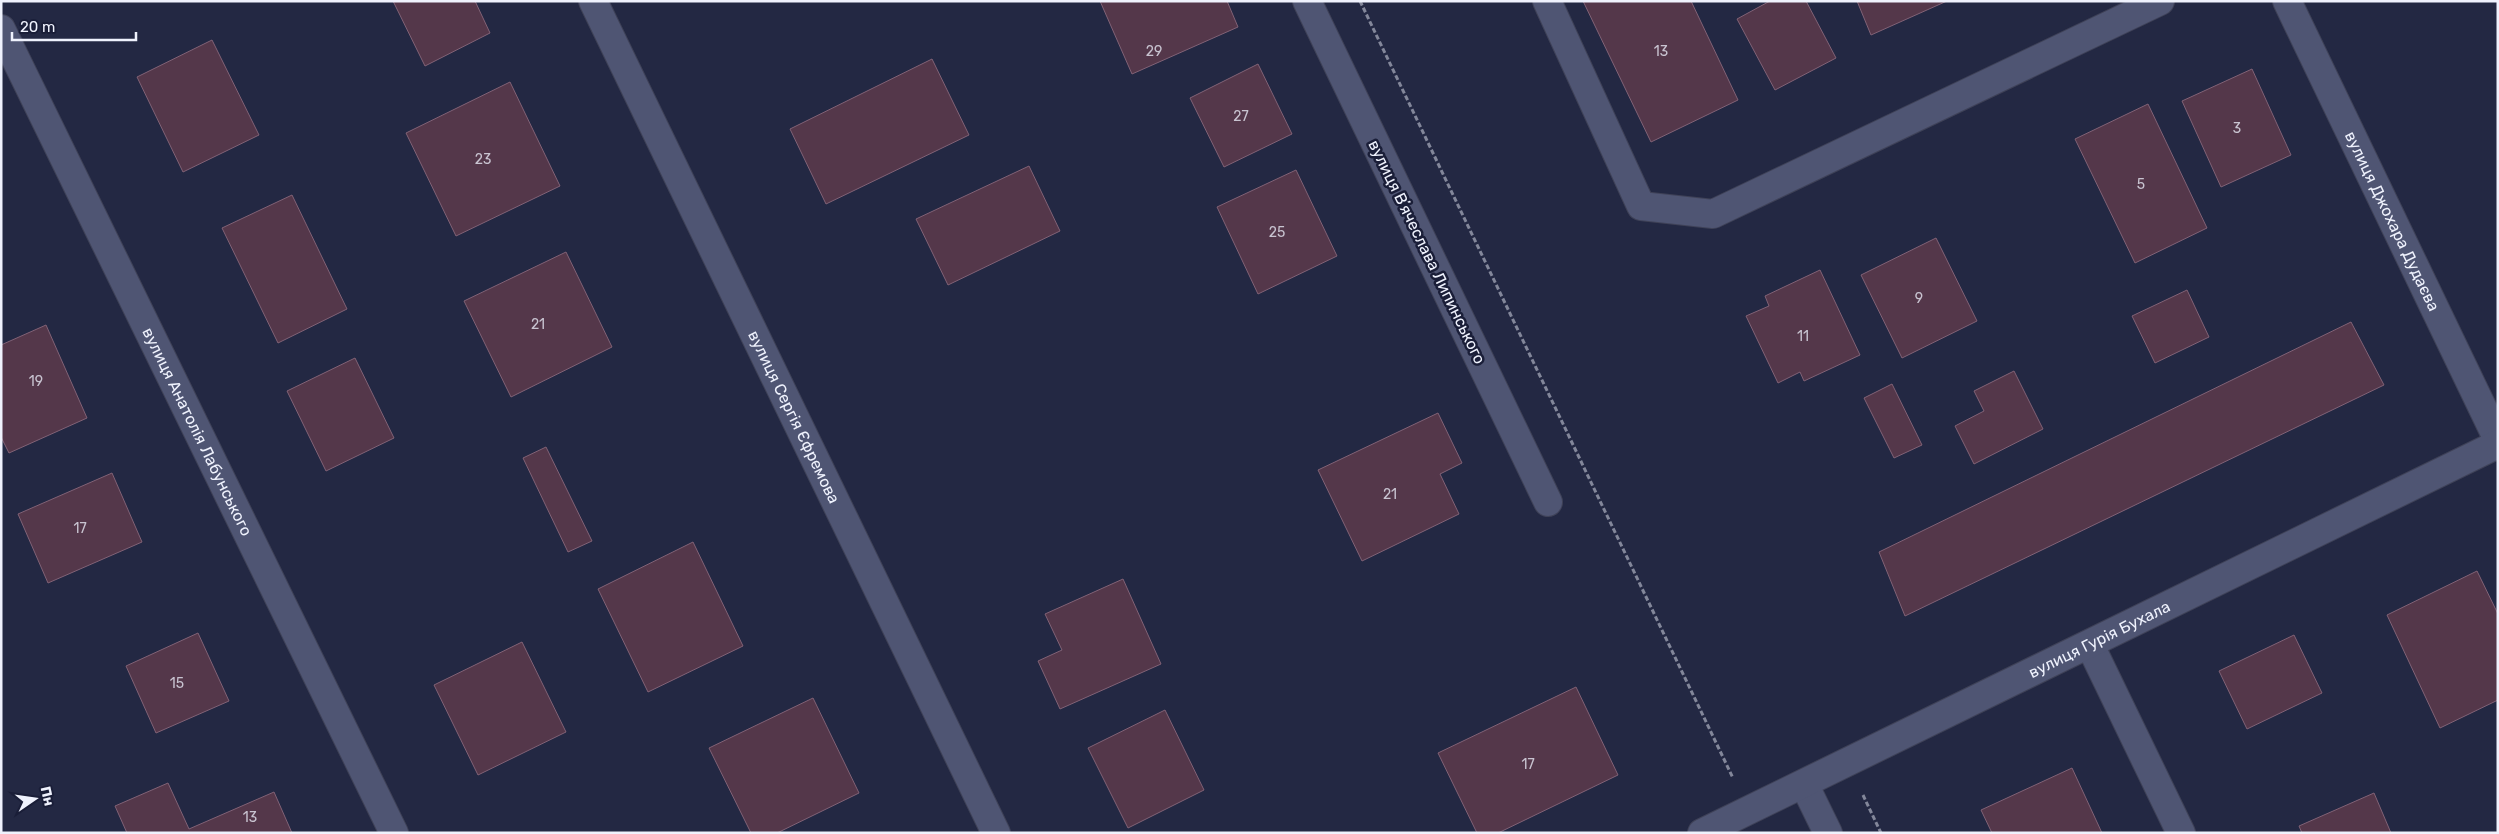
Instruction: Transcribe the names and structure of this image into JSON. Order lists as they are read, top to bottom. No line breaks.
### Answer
{"streets":{"street":["вулиця Джохара Дудаєва","вулиця Вʼячеслава Липинського","вулиця Сергія Єфремова","вулиця Анатолія Лабунського","вулиця Гурія Бухала"]},"house_numbers":["29","13","27","3","23","5","25","9","21","11","19","21","17","15","17","13"],"scale_bar":"20 m","north":"right"}
